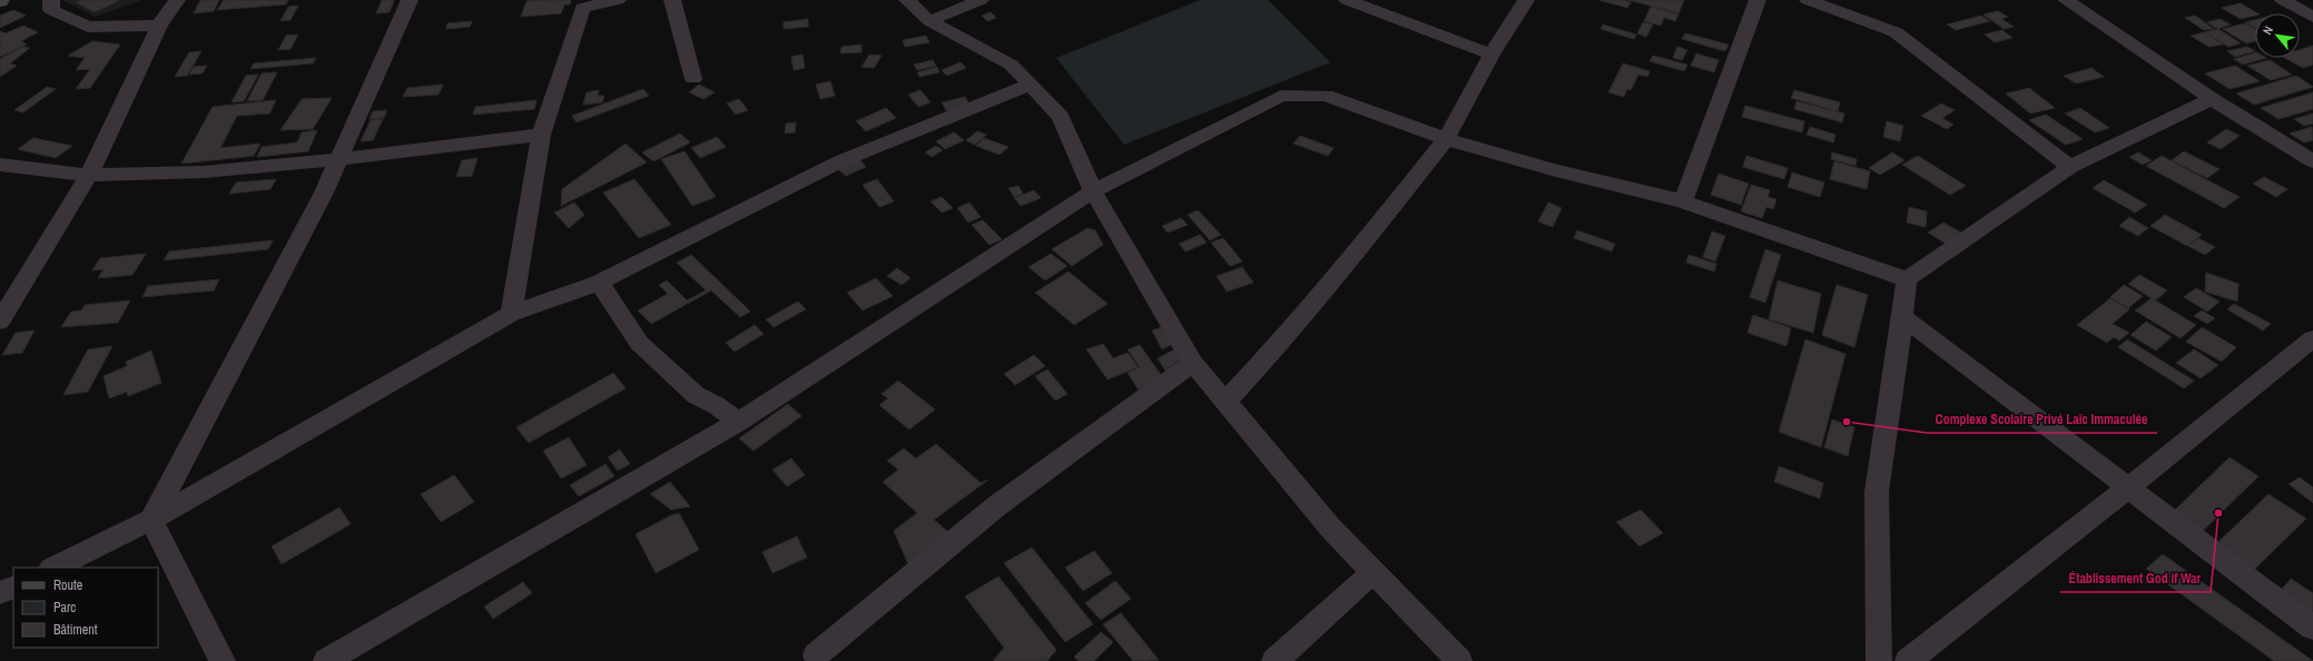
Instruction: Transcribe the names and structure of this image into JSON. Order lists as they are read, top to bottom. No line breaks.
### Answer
{"places":["Complexe Scolaire Privé Laïc Immaculée","Établissement God if War"],"legend":["Route","Parc","Bâtiment"],"north":"top left"}
